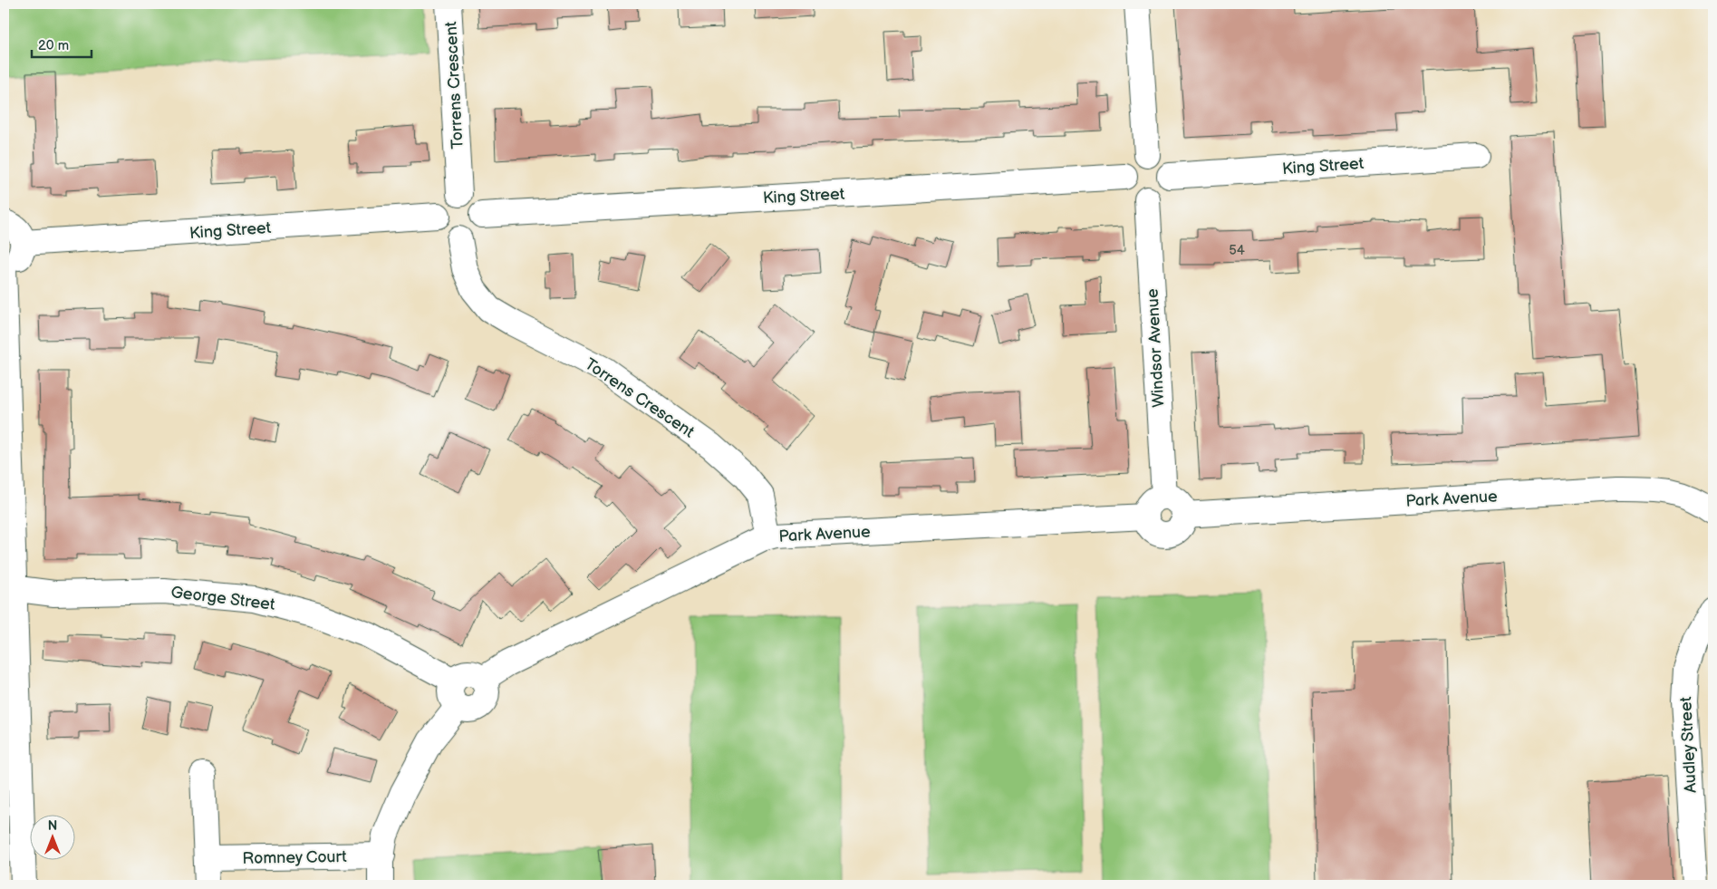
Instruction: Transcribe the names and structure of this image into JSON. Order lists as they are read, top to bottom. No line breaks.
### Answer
{"streets":{"street":["Torrens Crescent","King Street","Windsor Avenue","Park Avenue","George Street","Audley Street","Romney Court"]},"crossings":[["Torrens Crescent","King Street"],["Torrens Crescent","Park Avenue"],["King Street","Windsor Avenue"],["Windsor Avenue","Park Avenue"],["Park Avenue","George Street"]],"house_numbers":["54"],"scale_bar":"20 m","north":"top"}
